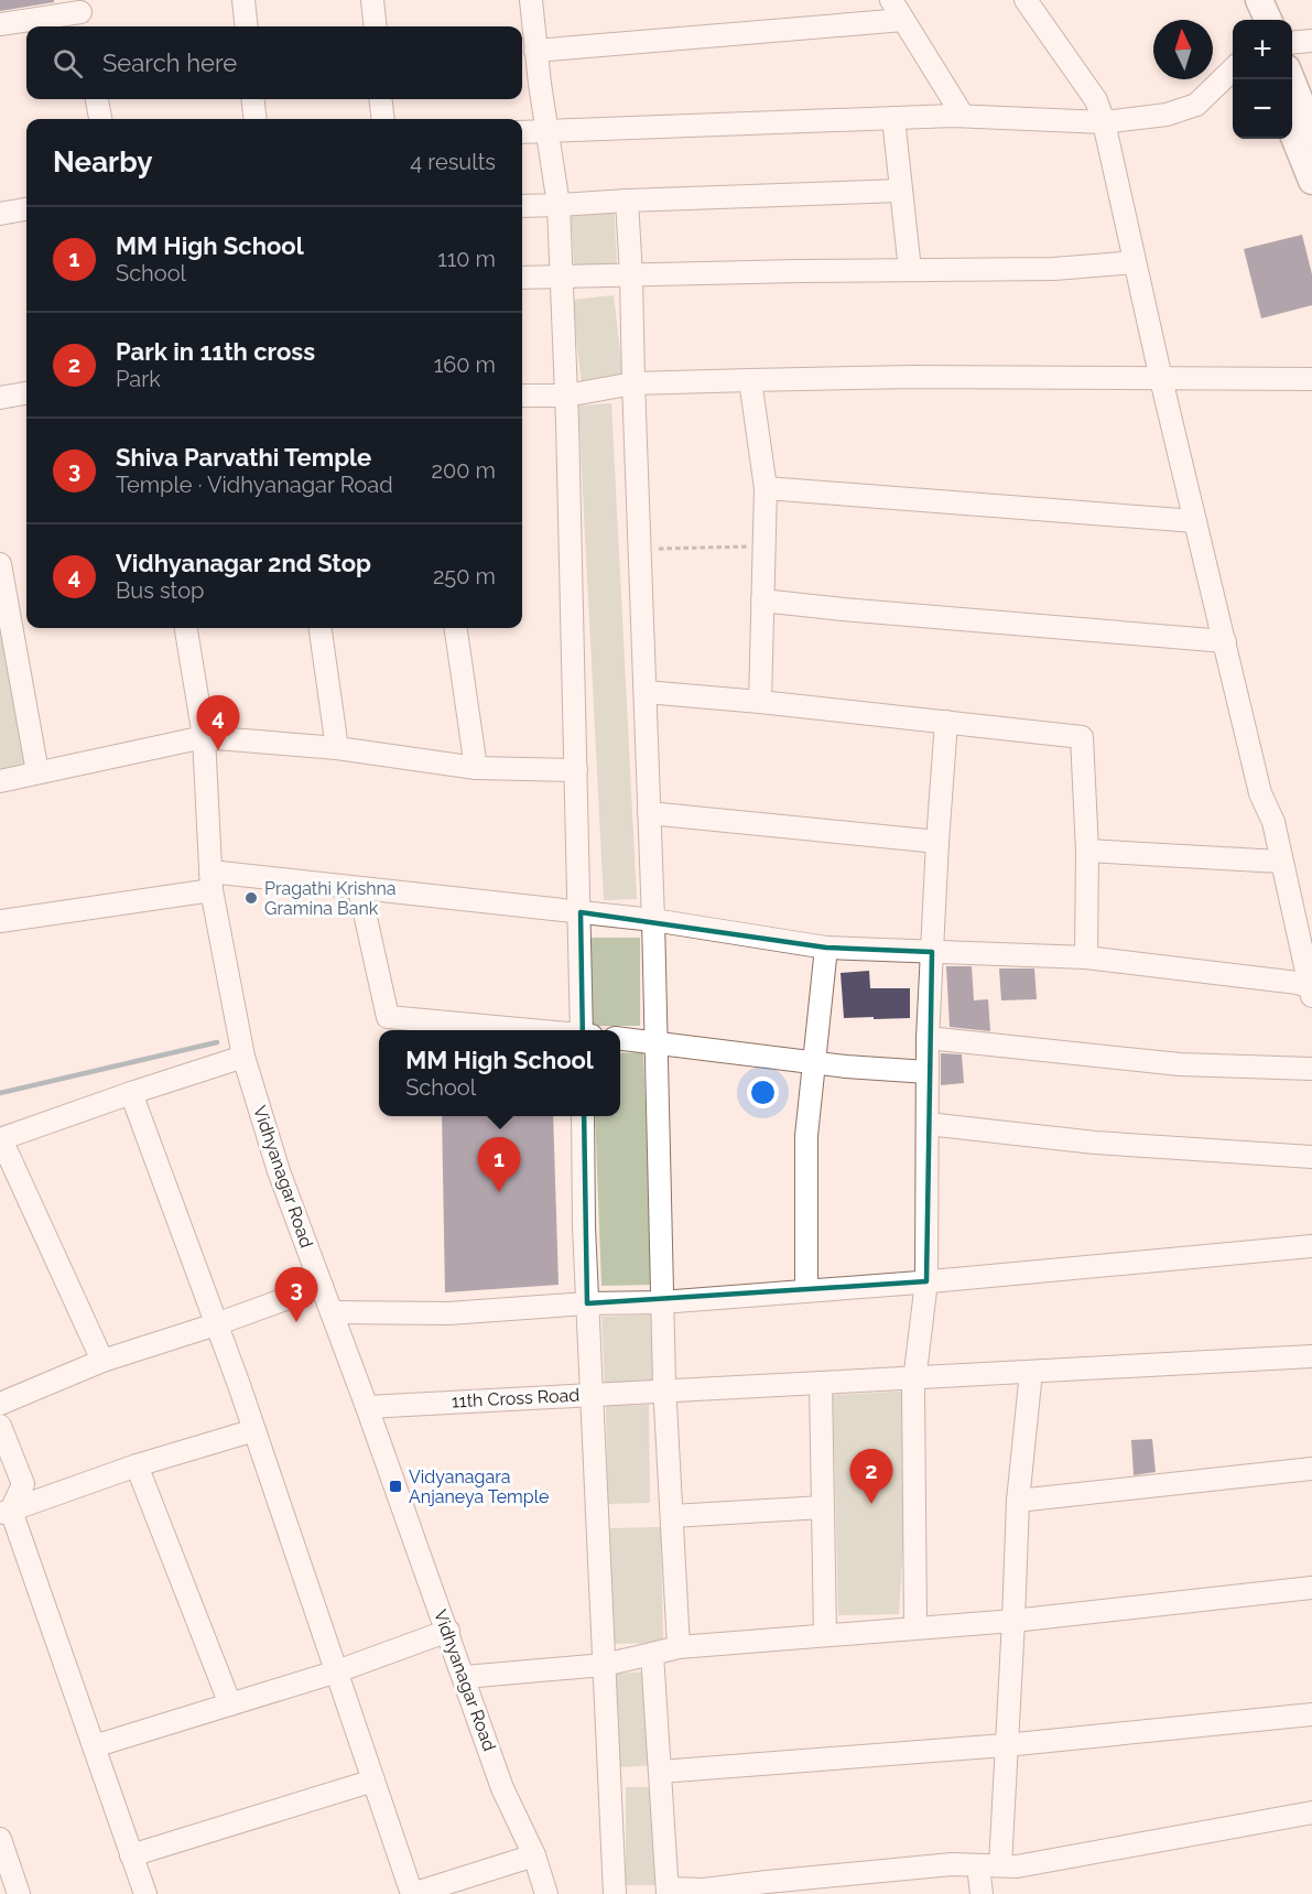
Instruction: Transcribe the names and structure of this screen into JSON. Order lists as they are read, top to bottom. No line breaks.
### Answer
{"streets":{"street":["Vidhyanagar Road","11th Cross Road"]},"crossings":[["Vidhyanagar Road","11th Cross Road"]],"places":{"other":["Pragathi Krishna Gramina Bank"],"transit":["Vidyanagara Anjaneya Temple"]},"north":"top","page":{"map_buttons":["+","−"],"search":"Search here","heading":["Nearby","4 results"],"list":[{"mark":"1","name":"MM High School","note":"School","value":"110 m"},{"mark":"2","name":"Park in 11th cross","note":"Park","value":"160 m"},{"mark":"3","name":"Shiva Parvathi Temple","note":"Temple · Vidhyanagar Road","value":"200 m"},{"mark":"4","name":"Vidhyanagar 2nd Stop","note":"Bus stop","value":"250 m"}],"pins":["4","1","3","2"],"popup":["MM High School","School"]}}
